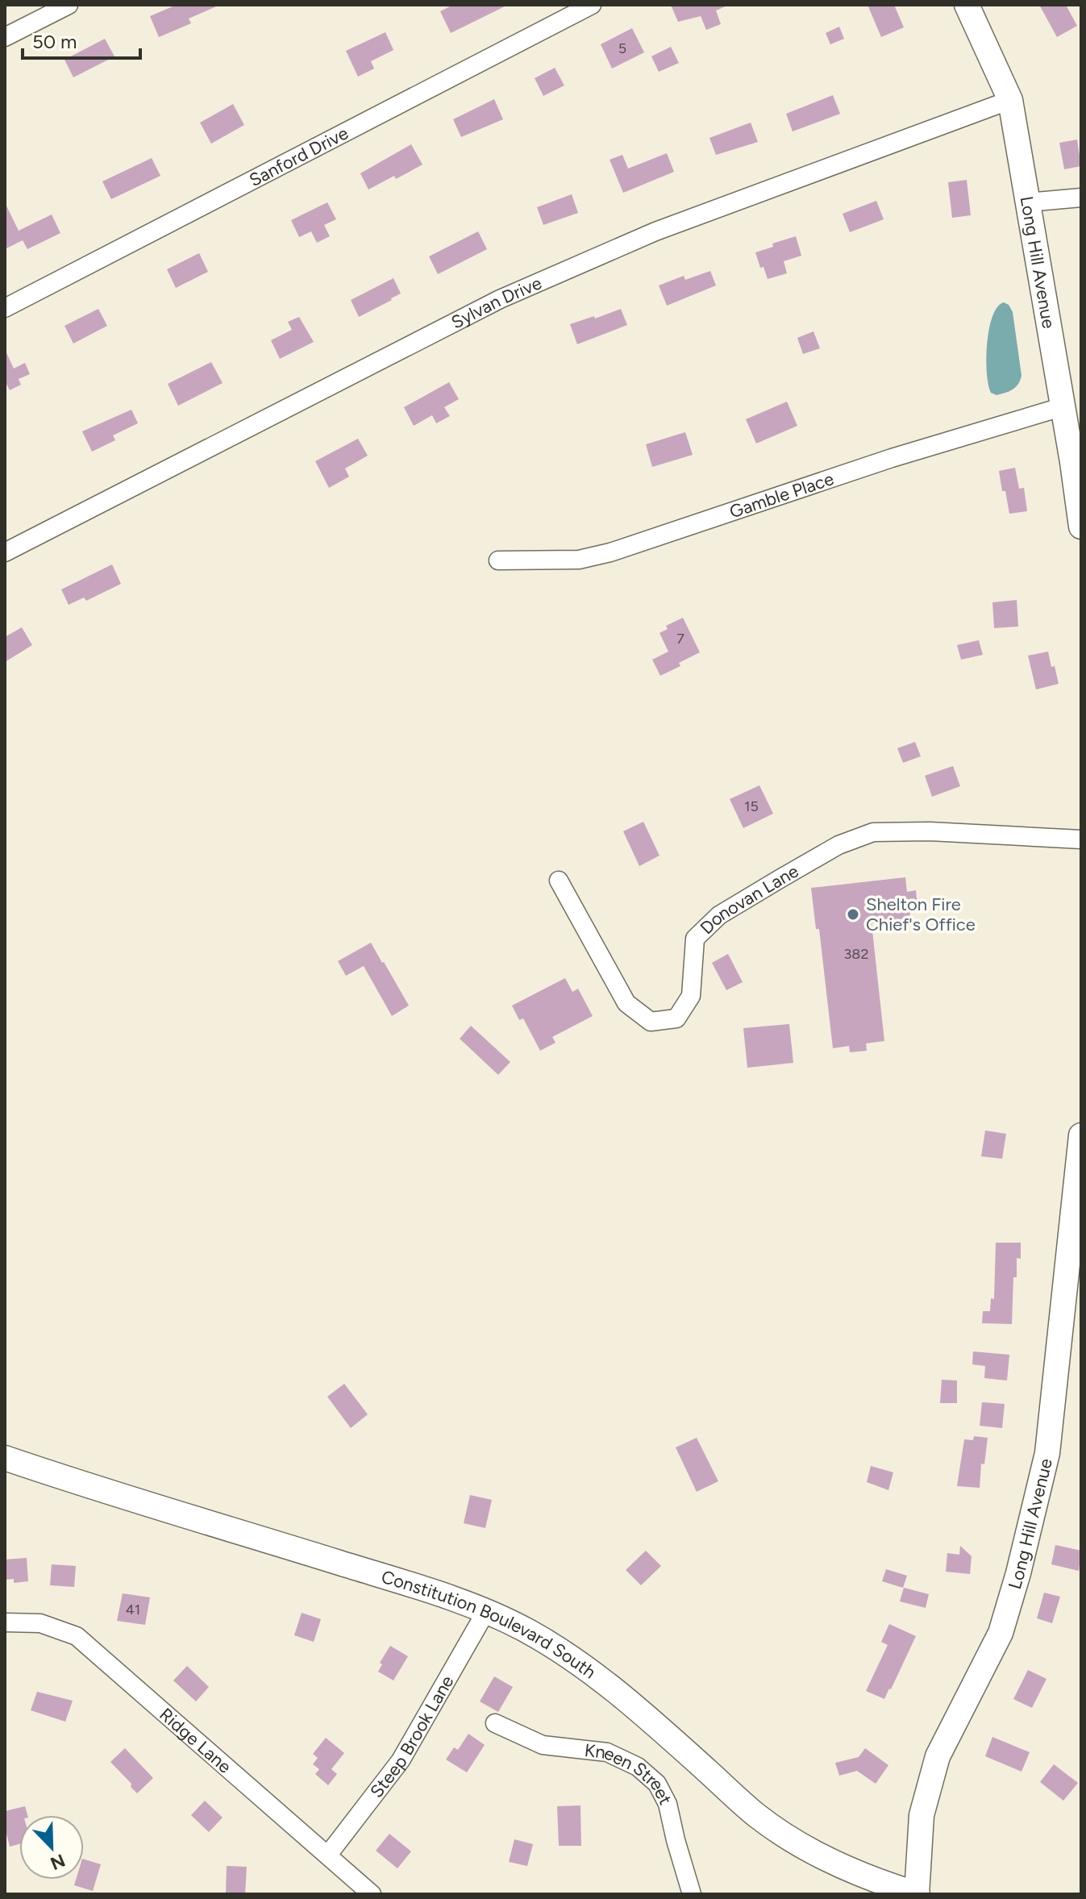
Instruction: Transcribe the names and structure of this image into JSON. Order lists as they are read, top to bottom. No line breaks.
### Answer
{"streets":{"street":["Sanford Drive","Long Hill Avenue","Sylvan Drive","Gamble Place","Donovan Lane","Constitution Boulevard South","Steep Brook Lane","Ridge Lane","Kneen Street"]},"crossings":[["Long Hill Avenue","Sylvan Drive"],["Long Hill Avenue","Gamble Place"],["Long Hill Avenue","Constitution Boulevard South"],["Constitution Boulevard South","Steep Brook Lane"],["Steep Brook Lane","Ridge Lane"]],"places":["Shelton Fire Chief's Office"],"house_numbers":["5","7","15","382","41"],"scale_bar":"50 m","north":"bottom right"}
